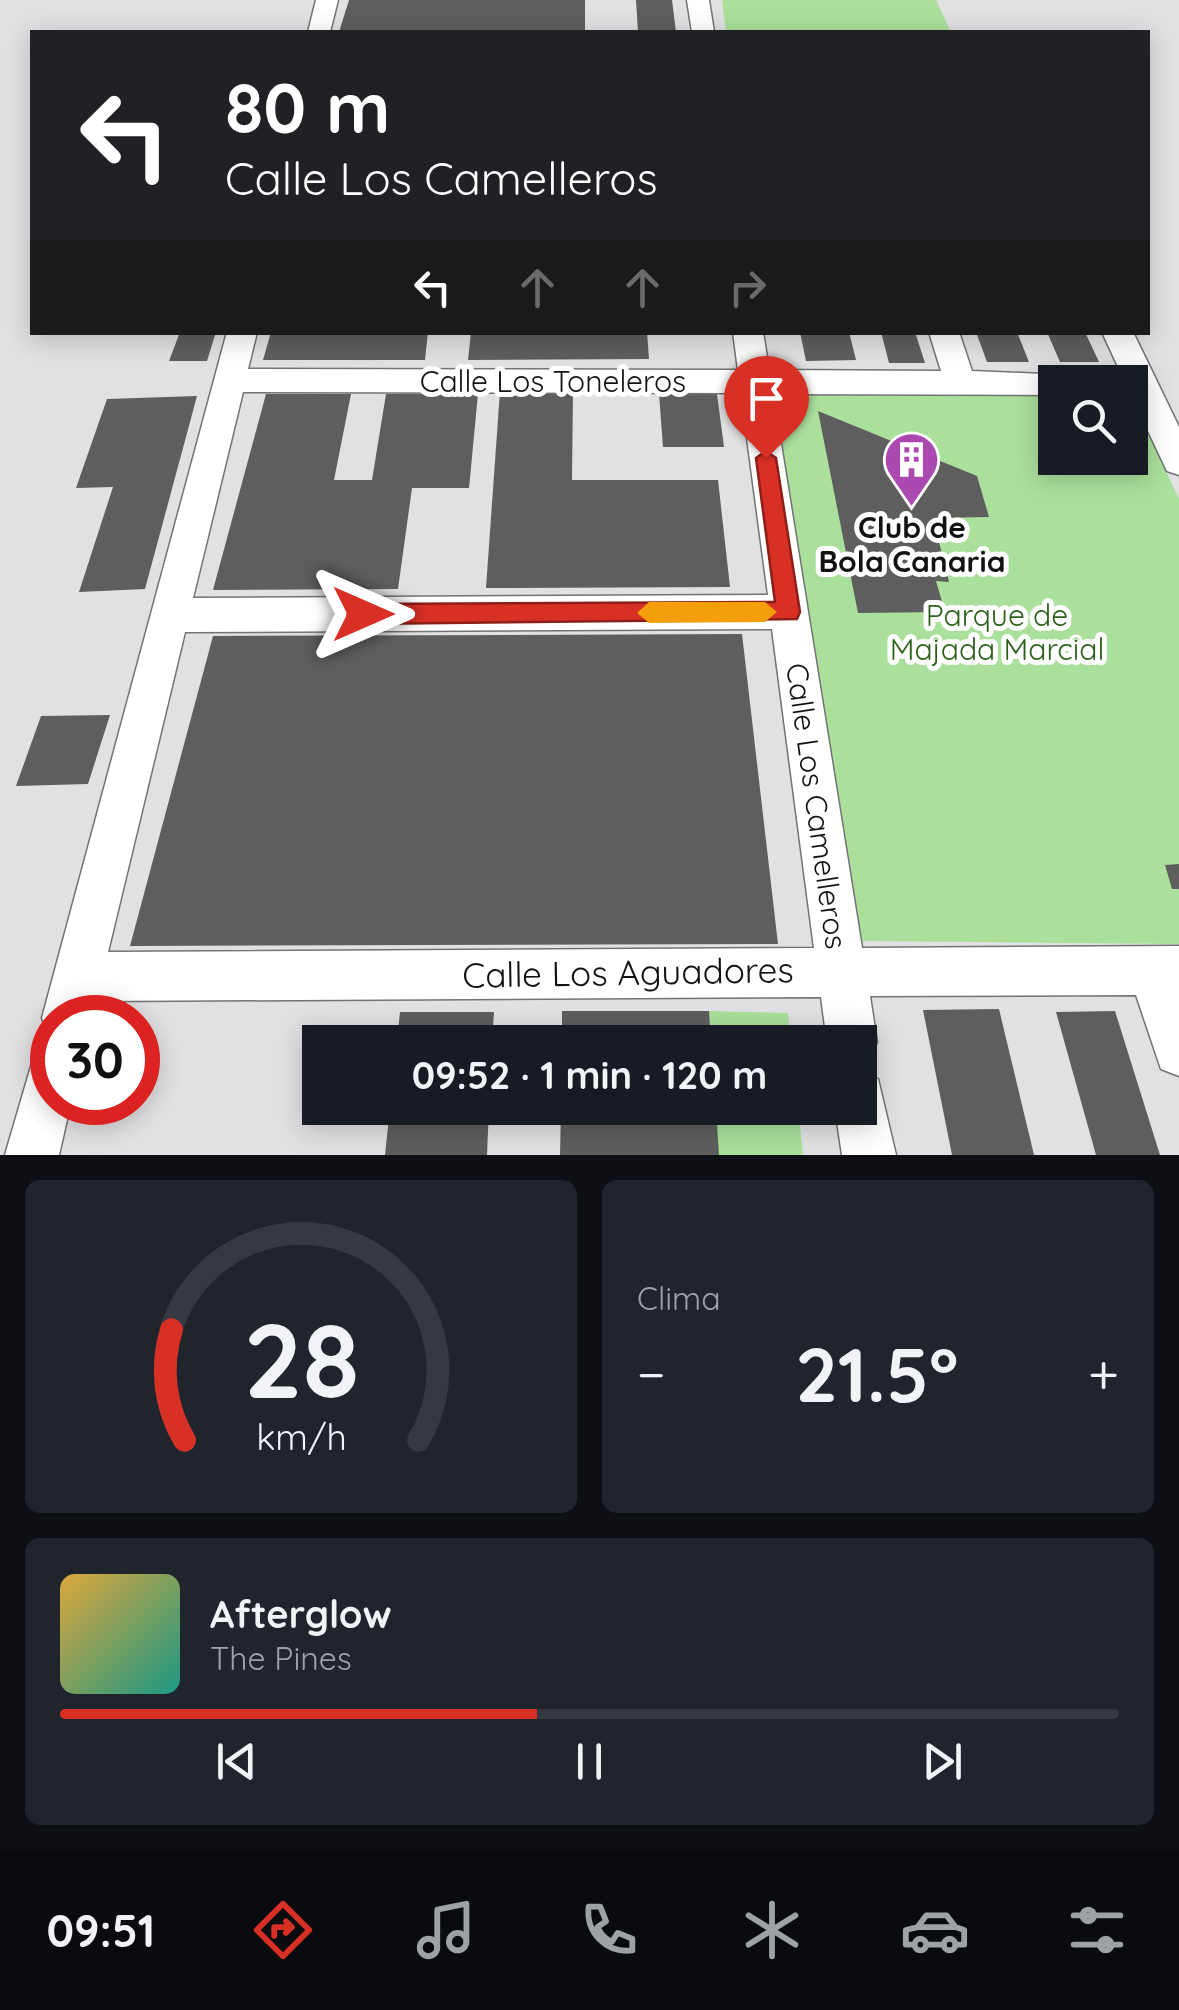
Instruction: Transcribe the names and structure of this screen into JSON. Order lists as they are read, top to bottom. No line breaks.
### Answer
{"streets":{"street":["Calle Los Toneleros","Calle Los Camelleros","Calle Los Aguadores"]},"crossings":[["Calle Los Toneleros","Calle Los Camelleros"],["Calle Los Camelleros","Calle Los Aguadores"]],"parks":["Parque de Majada Marcial"],"places":{"building":["Club de Bola Canaria"]},"page":{"turn":["80 m","Calle Los Camelleros"],"limit":"30","trip":"09:52 · 1 min · 120 m","tile":"Clima","heat":["−","21.5°","+"],"song":["Afterglow","The Pines"],"tabs":"09:51","gauge":["28","km/h"]}}
